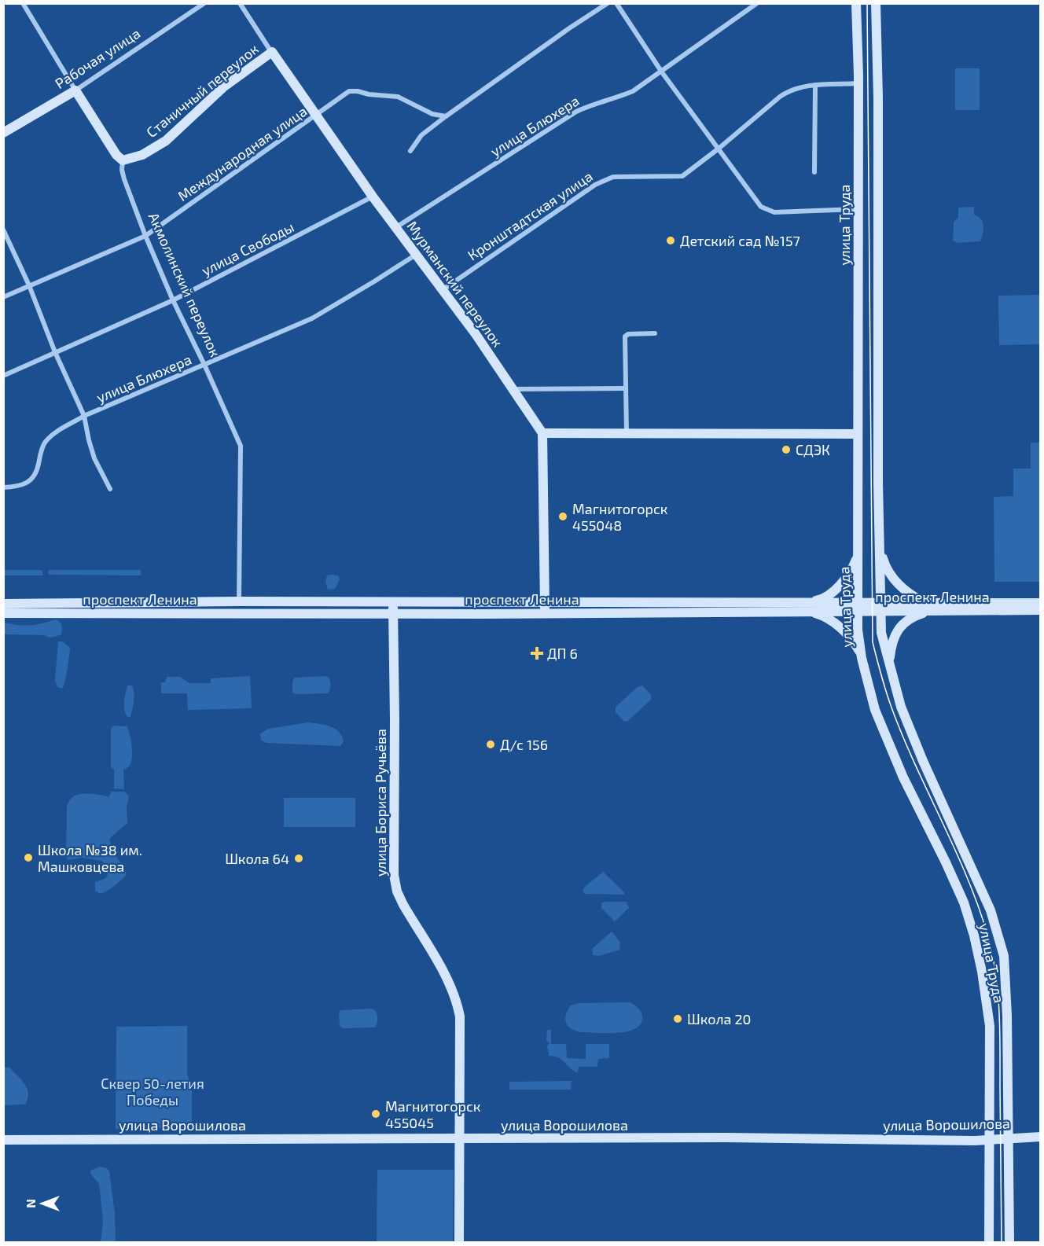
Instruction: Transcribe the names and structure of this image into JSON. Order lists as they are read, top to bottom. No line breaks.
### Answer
{"streets":{"main road":["Рабочая улица","Станичный переулок","улица Труда","Мурманский переулок","проспект Ленина","улица Бориса Ручьёва","улица Ворошилова"],"street":["улица Блюхера","Международная улица","Кронштадтская улица","улица Свободы","Акмолинский переулок"]},"crossings":[["Станичный переулок","Мурманский переулок"],["Станичный переулок","Акмолинский переулок"],["улица Блюхера","Мурманский переулок"],["улица Блюхера","Акмолинский переулок"],["Международная улица","Мурманский переулок"],["Международная улица","Акмолинский переулок"],["Кронштадтская улица","улица Труда"],["Кронштадтская улица","Мурманский переулок"],["улица Труда","проспект Ленина"],["улица Труда","улица Ворошилова"],["улица Свободы","Мурманский переулок"],["улица Свободы","Акмолинский переулок"],["Акмолинский переулок","проспект Ленина"],["проспект Ленина","улица Бориса Ручьёва"],["улица Бориса Ручьёва","улица Ворошилова"]],"parks":["Сквер 50-летия Победы"],"places":{"other":["Детский сад №157","СДЭК","Магнитогорск 455048","Д/с 156","Школа №38 им. Машковцева","Школа 64","Школа 20","Магнитогорск 455045"],"health":["ДП 6"]},"north":"left"}
